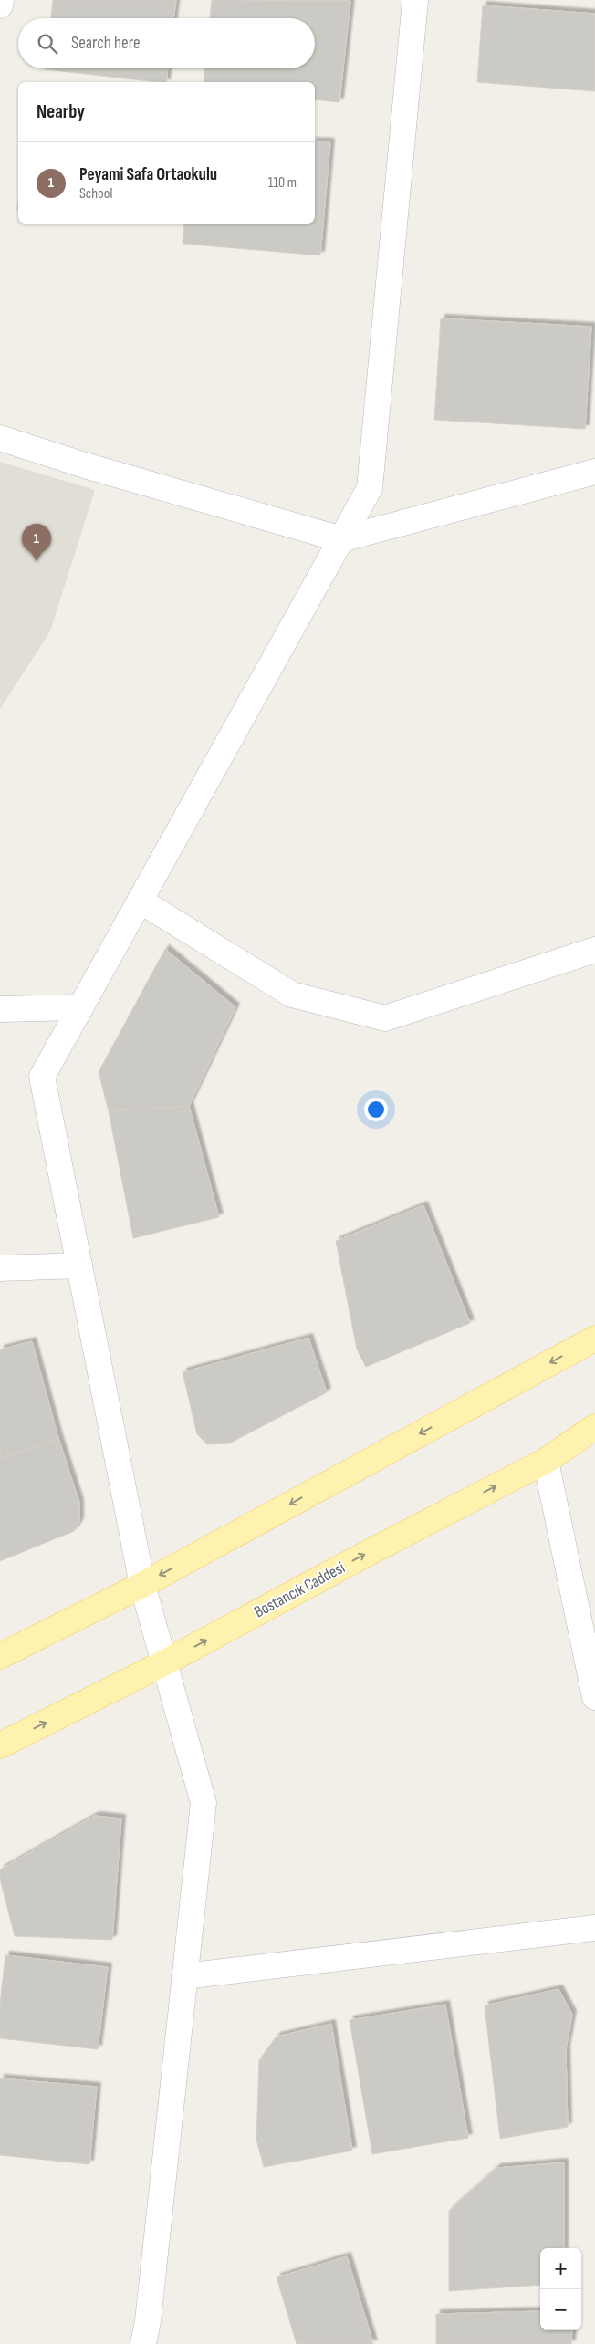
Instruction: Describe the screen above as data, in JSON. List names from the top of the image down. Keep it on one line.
{"streets":{"main road":["Bostancık Caddesi"]},"page":{"search":"Search here","heading":"Nearby","list":[{"mark":"1","name":"Peyami Safa Ortaokulu","note":"School","value":"110 m"}],"pins":"1","map_buttons":["+","−"]}}
